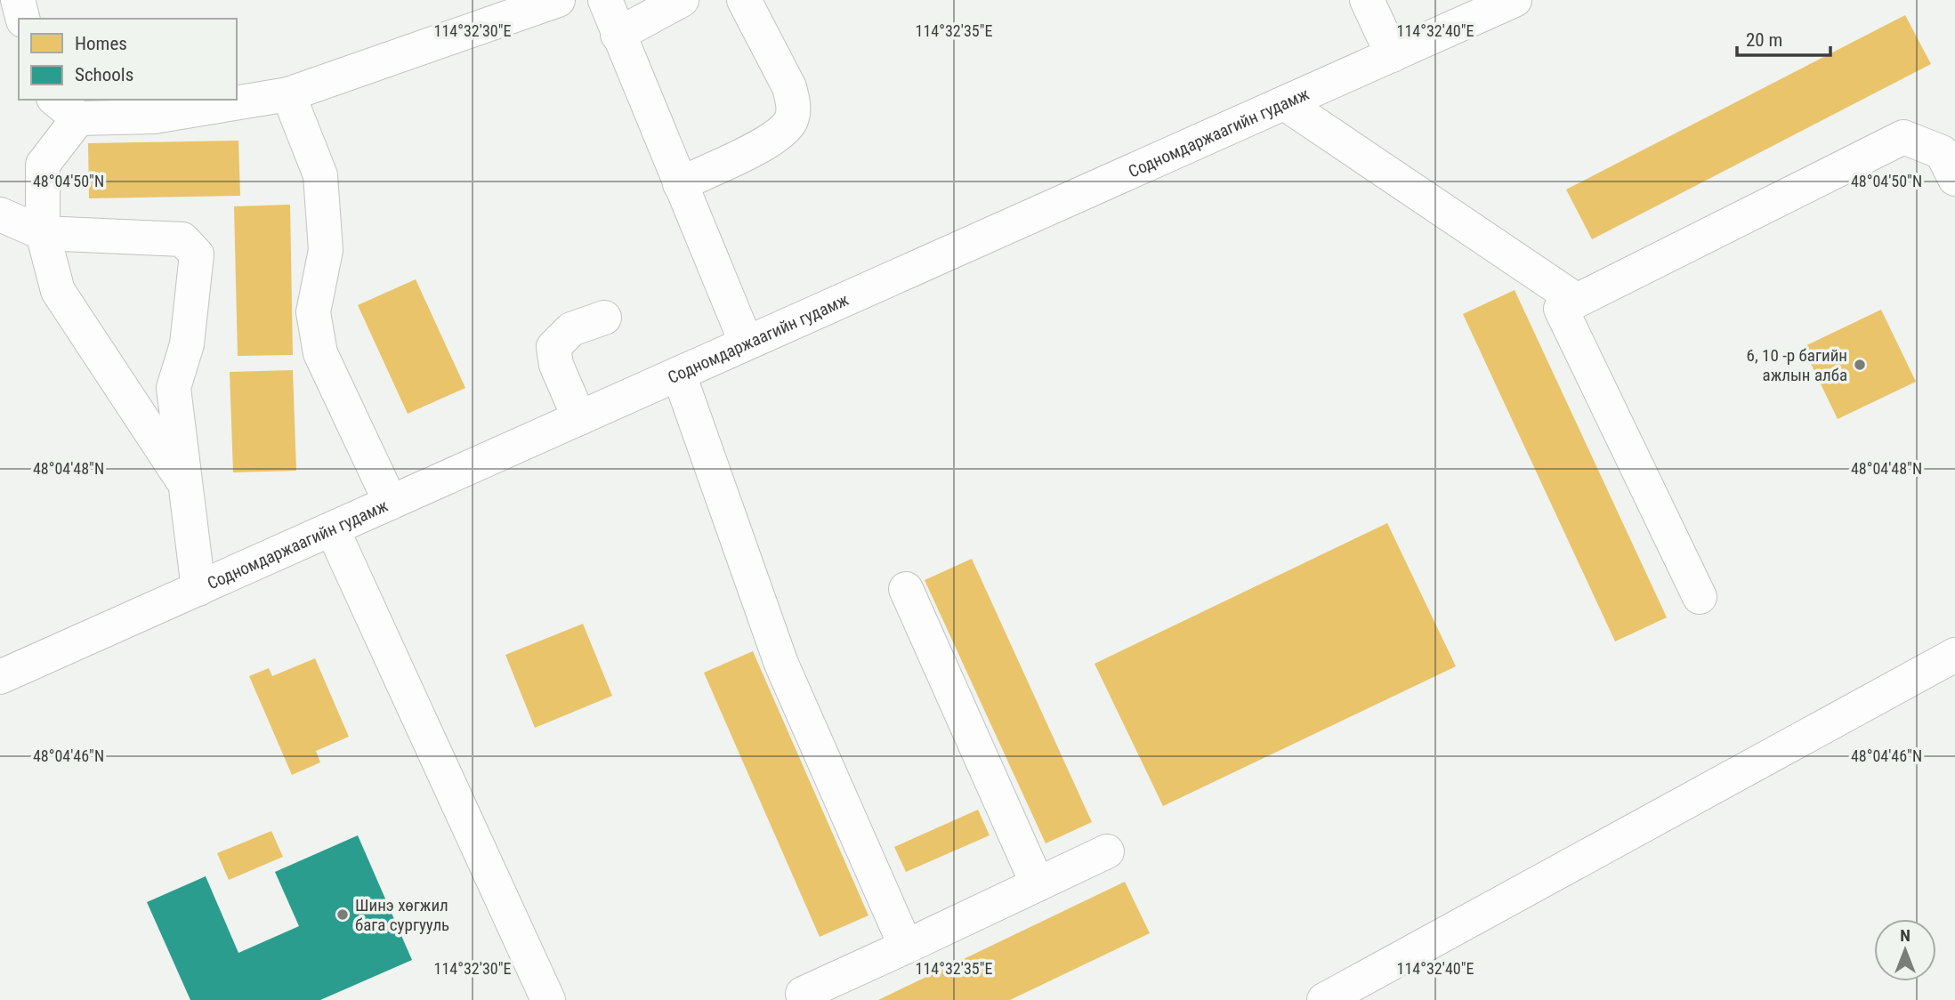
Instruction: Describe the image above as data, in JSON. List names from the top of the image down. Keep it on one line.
{"streets":{"street":["Содномдаржаагийн гудамж"]},"places":["6, 10 -р багийн ажлын алба","Шинэ хөгжил бага сургууль"],"legend":["Homes","Schools"],"scale_bar":"20 m","north":"top","coordinates":["114°32'30\"E","114°32'35\"E","114°32'40\"E","48°04'50\"N","48°04'48\"N","48°04'46\"N"]}
